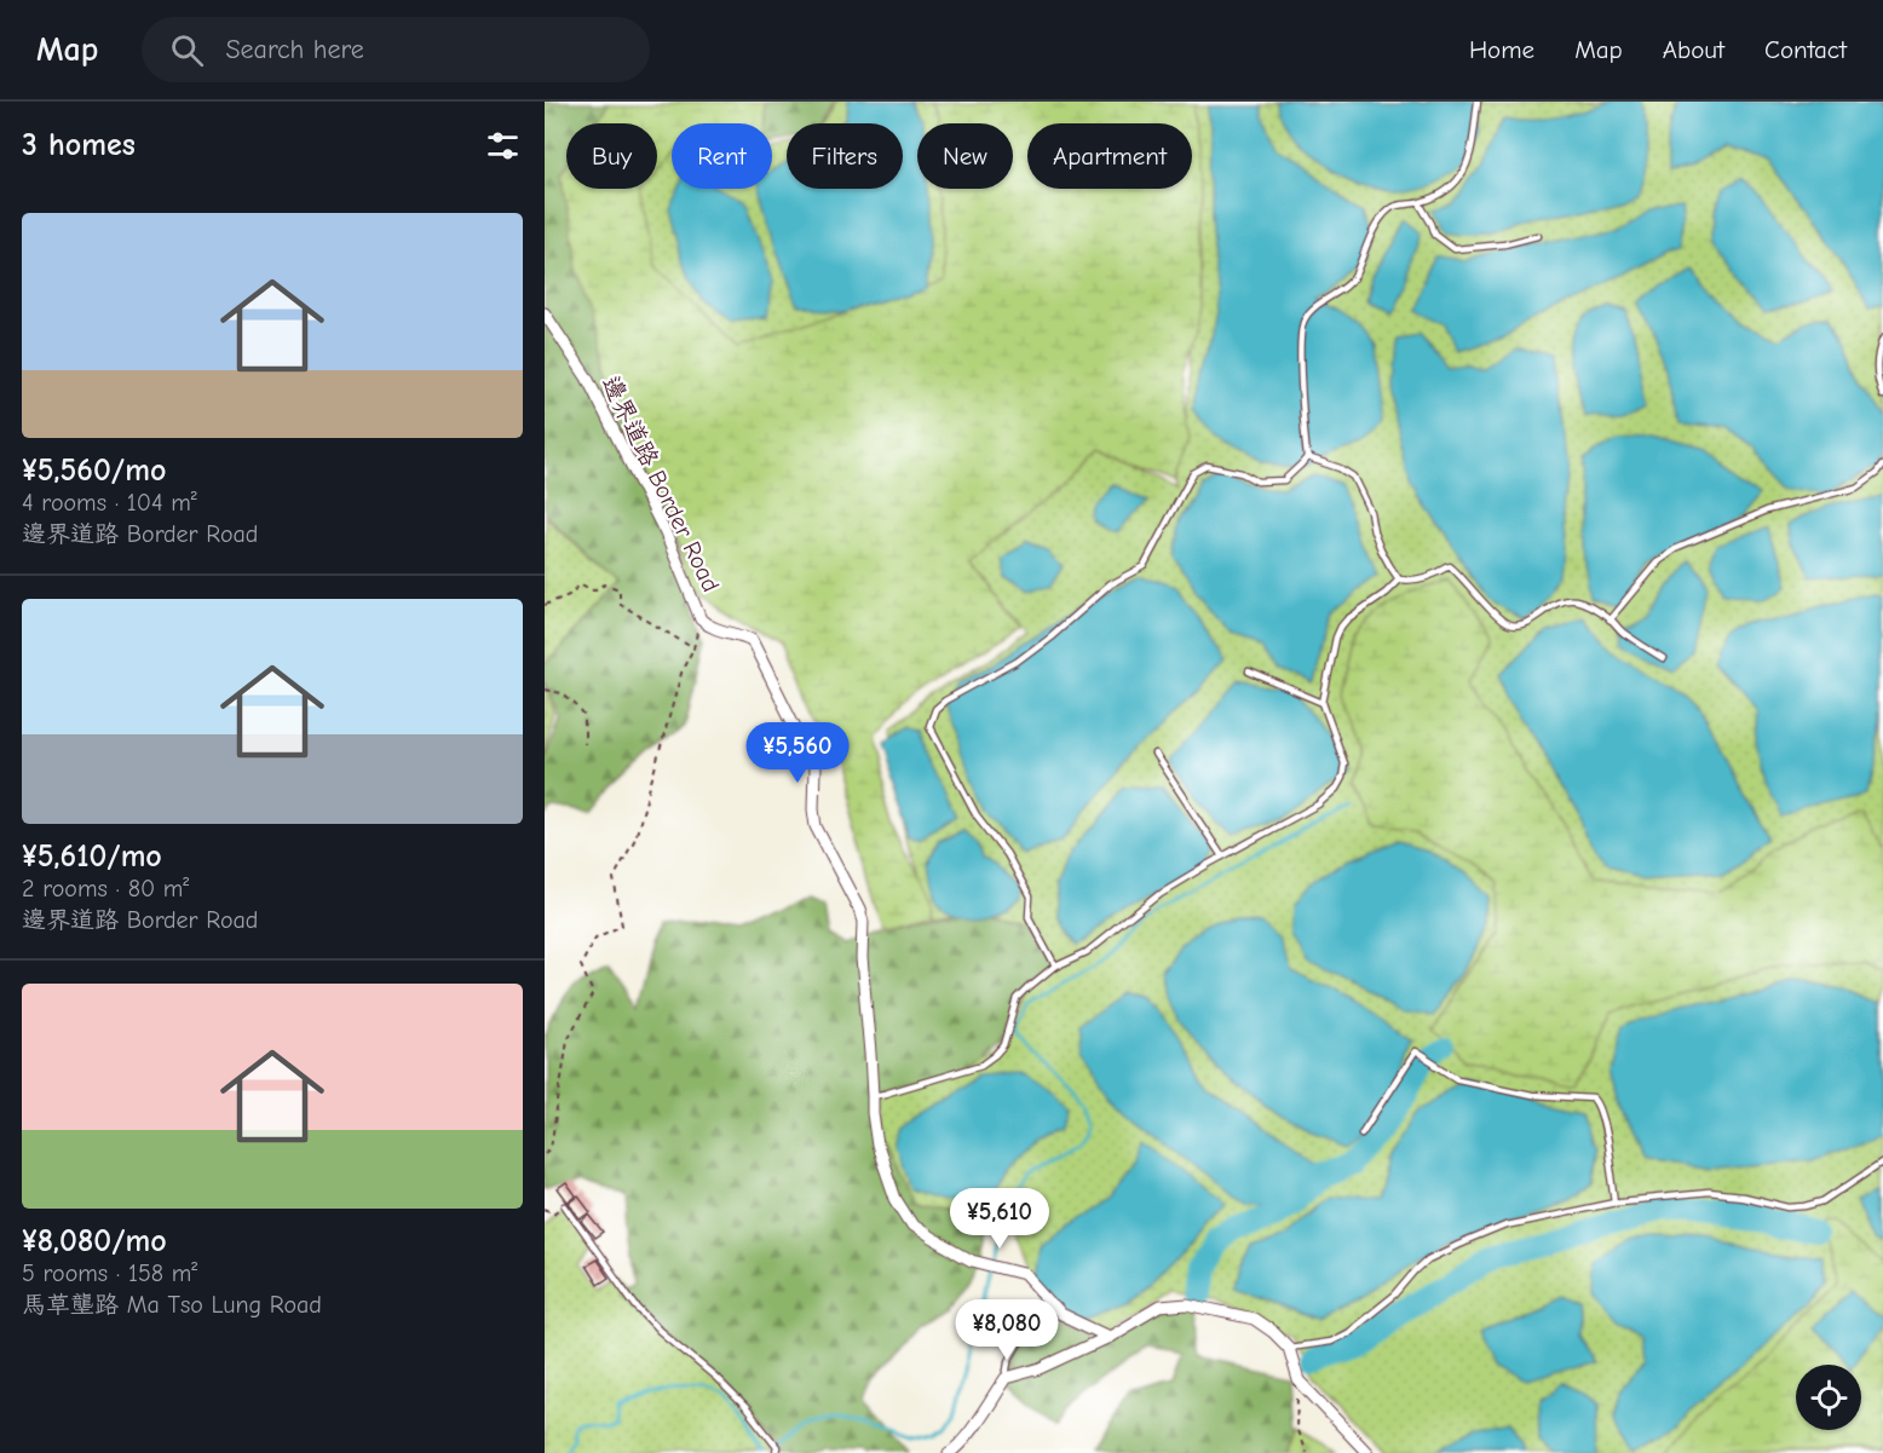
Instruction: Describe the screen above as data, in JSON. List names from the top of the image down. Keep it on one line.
{"streets":{"street":["邊界道路 Border Road"]},"page":{"header":"Map","search":"Search here","nav":["Home","Map","About","Contact"],"heading":"3 homes","chip":["Buy","Rent","Filters","New","Apartment"],"list":[{"name":"¥5,560/mo","note":"4 rooms · 104 m² · 邊界道路 Border Road"},{"name":"¥5,610/mo","note":"2 rooms · 80 m² · 邊界道路 Border Road"},{"name":"¥8,080/mo","note":"5 rooms · 158 m² · 馬草壟路 Ma Tso Lung Road"}],"price":["¥5,560","¥5,610","¥8,080"]}}
